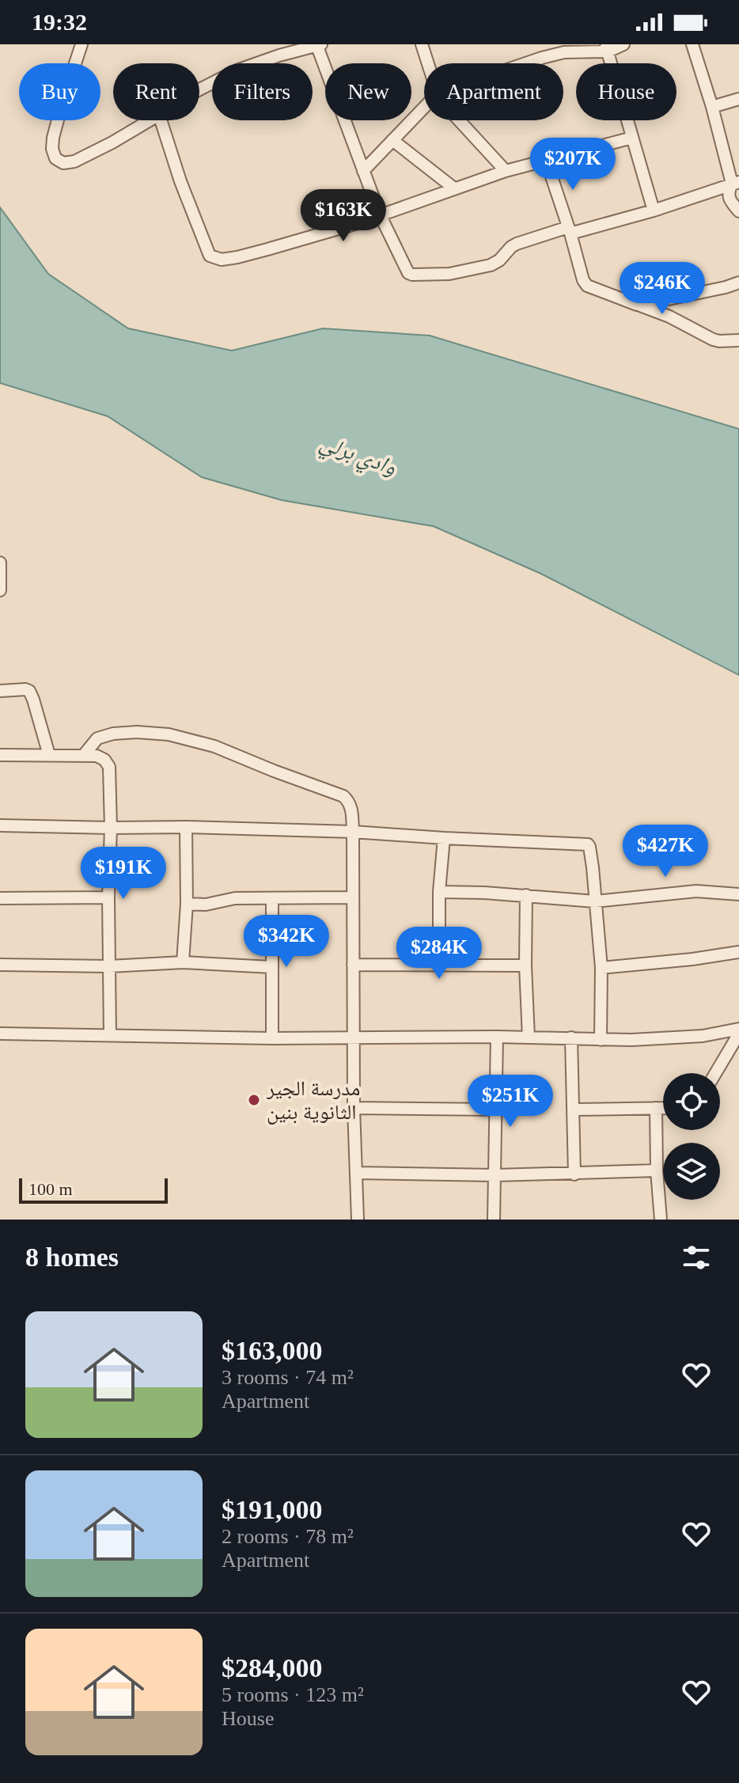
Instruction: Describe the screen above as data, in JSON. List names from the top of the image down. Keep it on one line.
{"water":["وادي برلي"],"places":["مدرسة الجير الثانوية بنين"],"scale_bar":"100 m","page":{"status":"19:32","chip":["Buy","Rent","Filters","New","Apartment","House"],"price":["$207K","$163K","$246K","$427K","$191K","$342K","$284K","$251K"],"scale":"100 m","heading":"8 homes","list":[{"name":"$163,000","note":"3 rooms · 74 m² · Apartment"},{"name":"$191,000","note":"2 rooms · 78 m² · Apartment"},{"name":"$284,000","note":"5 rooms · 123 m² · House"}]}}
